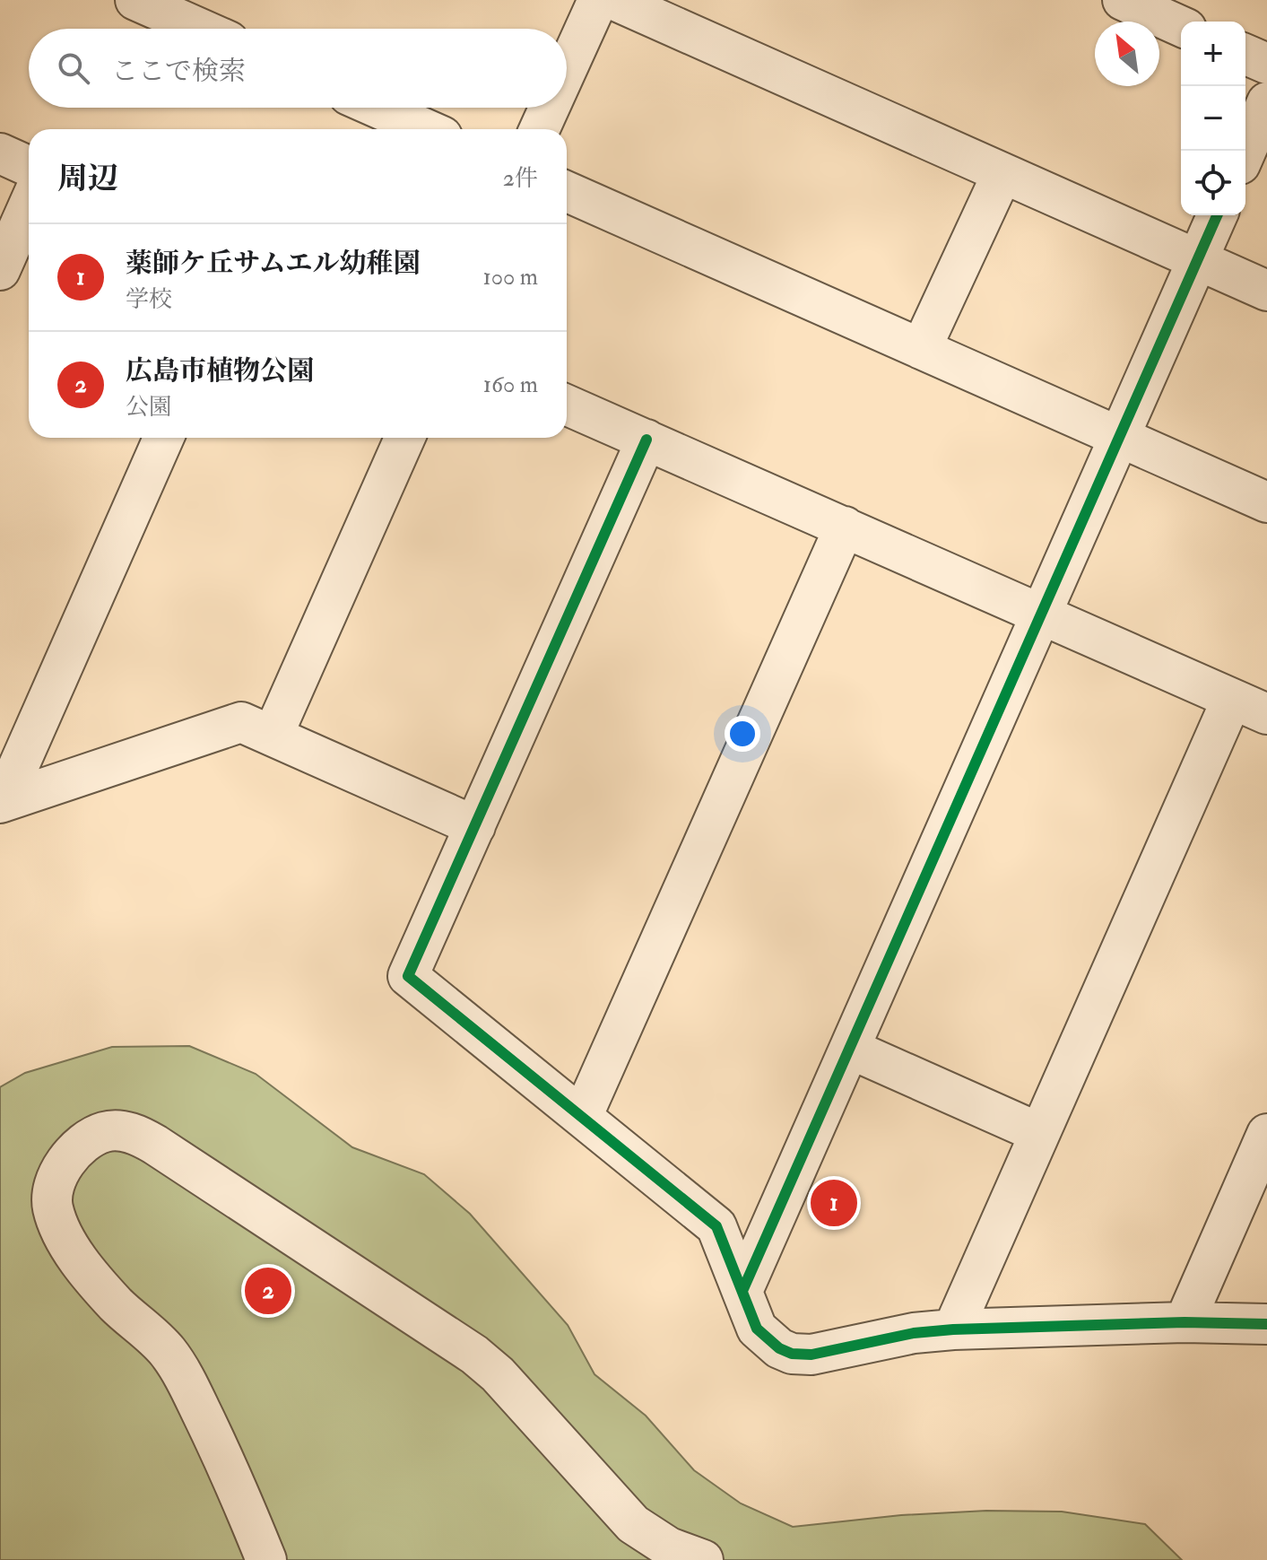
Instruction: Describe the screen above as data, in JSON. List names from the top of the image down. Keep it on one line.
{"north":"top left","page":{"map_buttons":["+","−"],"search":"ここで検索","heading":["周辺","2件"],"list":[{"mark":"1","name":"薬師ケ丘サムエル幼稚園","note":"学校","value":"100 m"},{"mark":"2","name":"広島市植物公園","note":"公園","value":"160 m"}],"pins":["1","2"]}}
